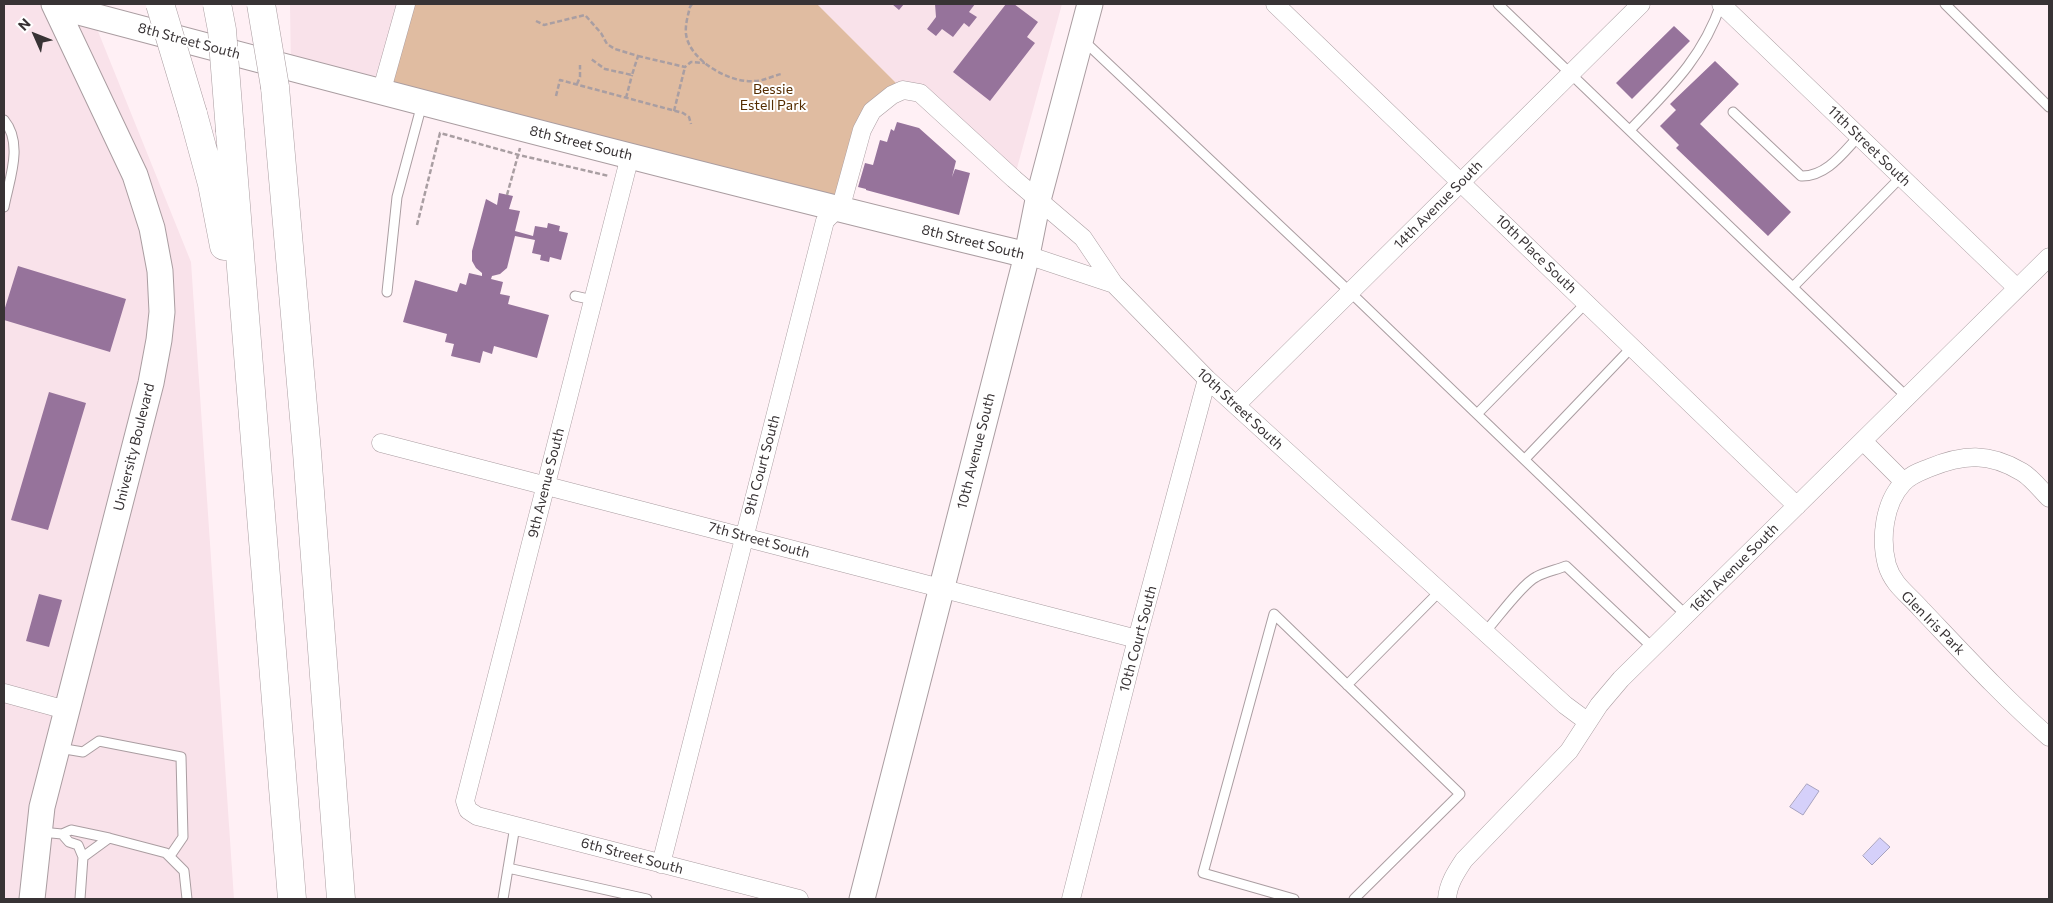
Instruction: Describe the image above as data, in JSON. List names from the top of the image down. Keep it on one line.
{"streets":{"street":["8th Street South","11th Street South","14th Avenue South","10th Place South","10th Street South","University Boulevard","10th Avenue South","9th Court South","9th Avenue South","7th Street South","16th Avenue South","Glen Iris Park","10th Court South","6th Street South"]},"crossings":[["8th Street South","10th Street South"],["8th Street South","University Boulevard"],["8th Street South","10th Avenue South"],["8th Street South","9th Court South"],["8th Street South","9th Avenue South"],["11th Street South","16th Avenue South"],["14th Avenue South","10th Place South"],["14th Avenue South","10th Street South"],["10th Place South","16th Avenue South"],["10th Street South","10th Avenue South"],["10th Street South","9th Court South"],["10th Street South","16th Avenue South"],["10th Street South","10th Court South"],["10th Avenue South","7th Street South"],["9th Court South","7th Street South"],["9th Court South","6th Street South"],["9th Avenue South","7th Street South"],["9th Avenue South","6th Street South"],["7th Street South","10th Court South"]],"parks":["Bessie Estell Park"],"north":"top left"}
